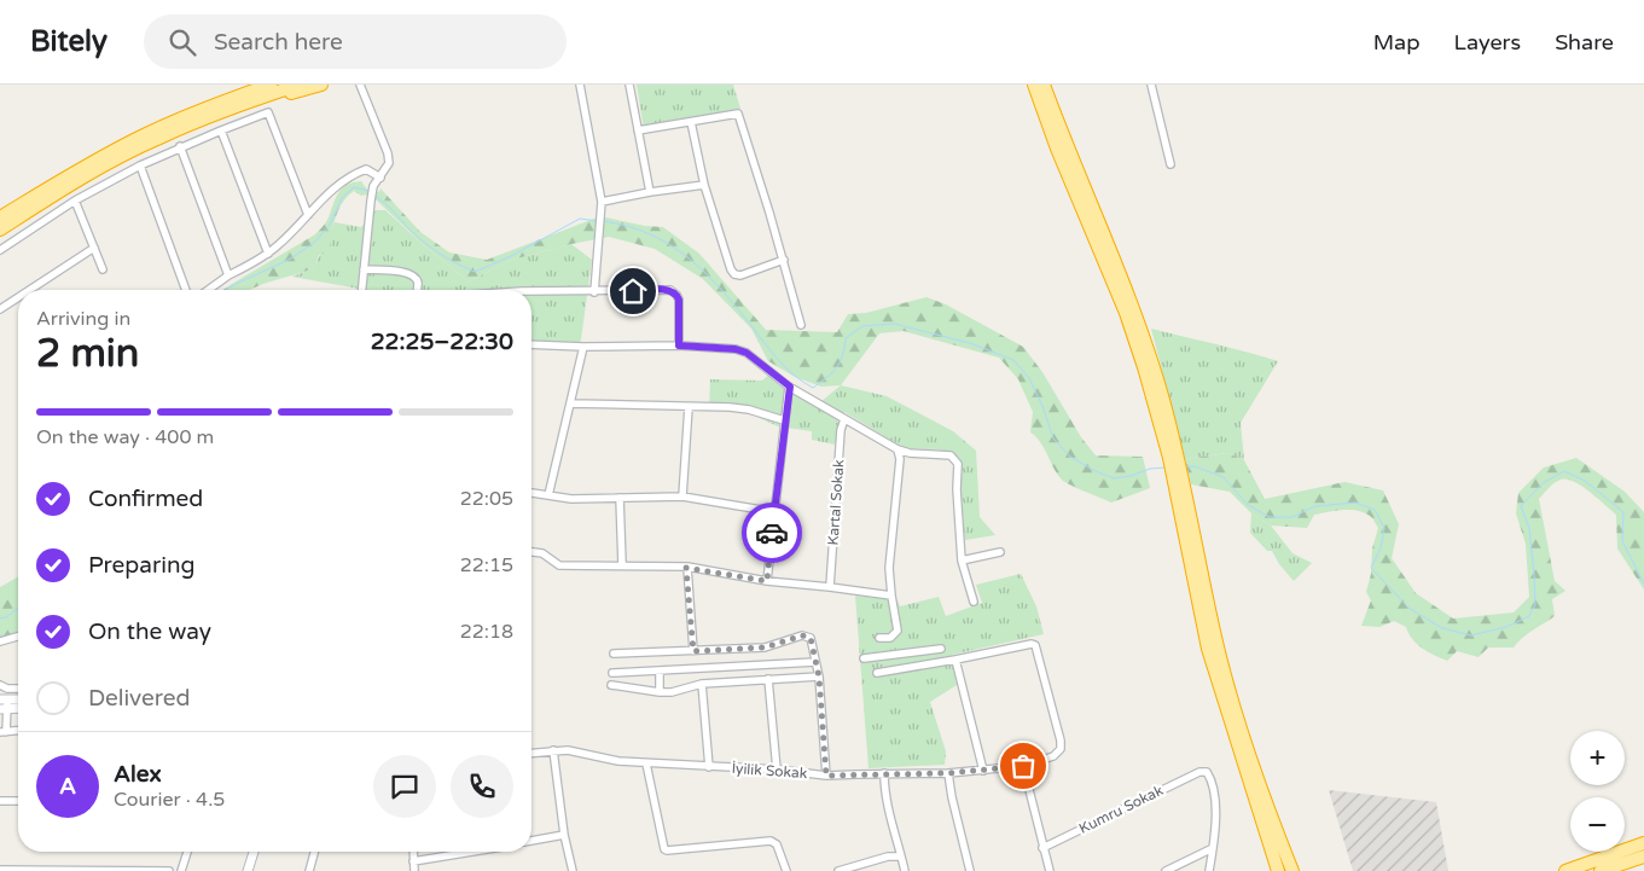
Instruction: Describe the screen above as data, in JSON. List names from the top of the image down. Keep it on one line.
{"streets":{"street":["Kartal Sokak","İyilik Sokak","Kumru Sokak"]},"page":{"header":"Bitely","search":"Search here","nav":["Map","Layers","Share"],"heading":["2 min","Arriving in","22:25–22:30"],"panel":["Alex","Courier · 4.5"],"bar":"On the way · 400 m","list":[["Confirmed","22:05"],["Preparing","22:15"],["On the way","22:18"],"Delivered"],"map_buttons":["+","−"],"round":"A"}}
